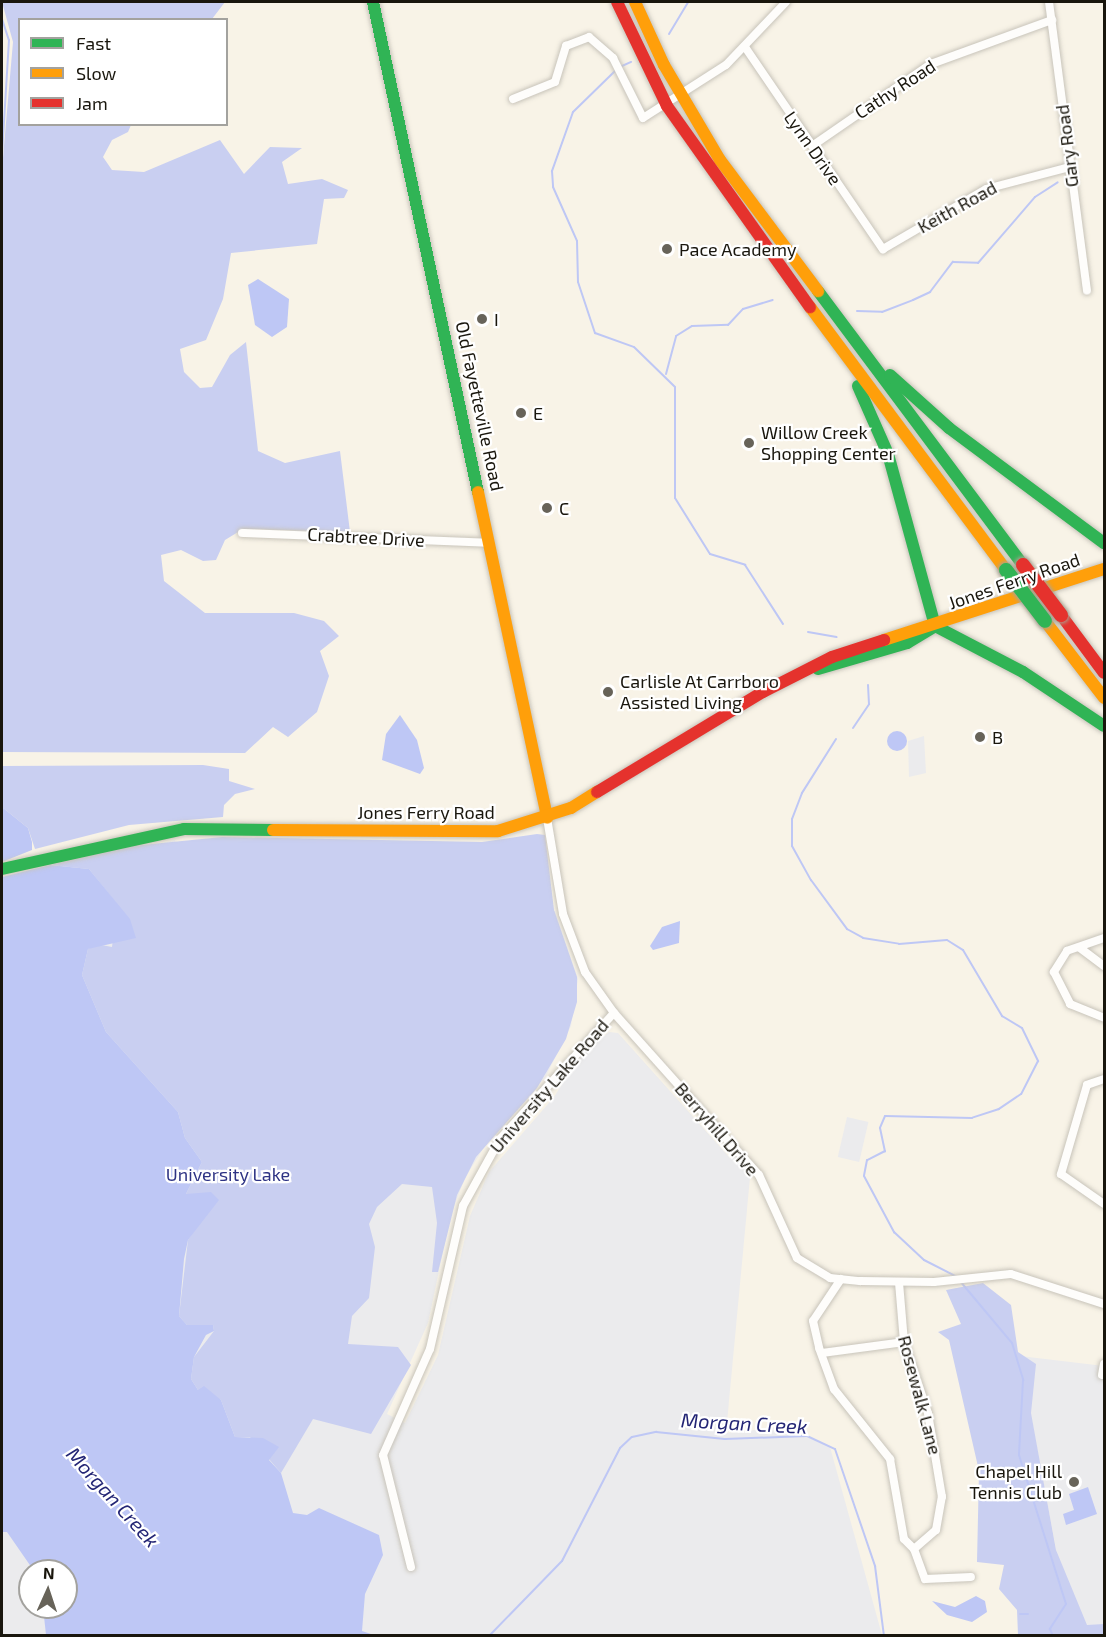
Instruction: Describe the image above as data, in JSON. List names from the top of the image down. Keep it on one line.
{"streets":{"main road":["Old Fayetteville Road","Jones Ferry Road"],"street":["Cathy Road","Gary Road","Lynn Drive","Keith Road","Crabtree Drive","University Lake Road","Berryhill Drive","Rosewalk Lane"]},"crossings":[["Cathy Road","Gary Road"],["Cathy Road","Lynn Drive"],["Gary Road","Keith Road"],["Lynn Drive","Keith Road"],["Old Fayetteville Road","Crabtree Drive"],["Old Fayetteville Road","Jones Ferry Road"],["Old Fayetteville Road","Berryhill Drive"],["Jones Ferry Road","Berryhill Drive"],["University Lake Road","Berryhill Drive"],["Berryhill Drive","Rosewalk Lane"]],"water":["Morgan Creek"],"parks":["University Lake"],"places":["Pace Academy","I","E","Willow Creek Shopping Center","C","Carlisle At Carrboro Assisted Living","B","Chapel Hill Tennis Club"],"legend":["Fast","Slow","Jam"],"north":"top"}
